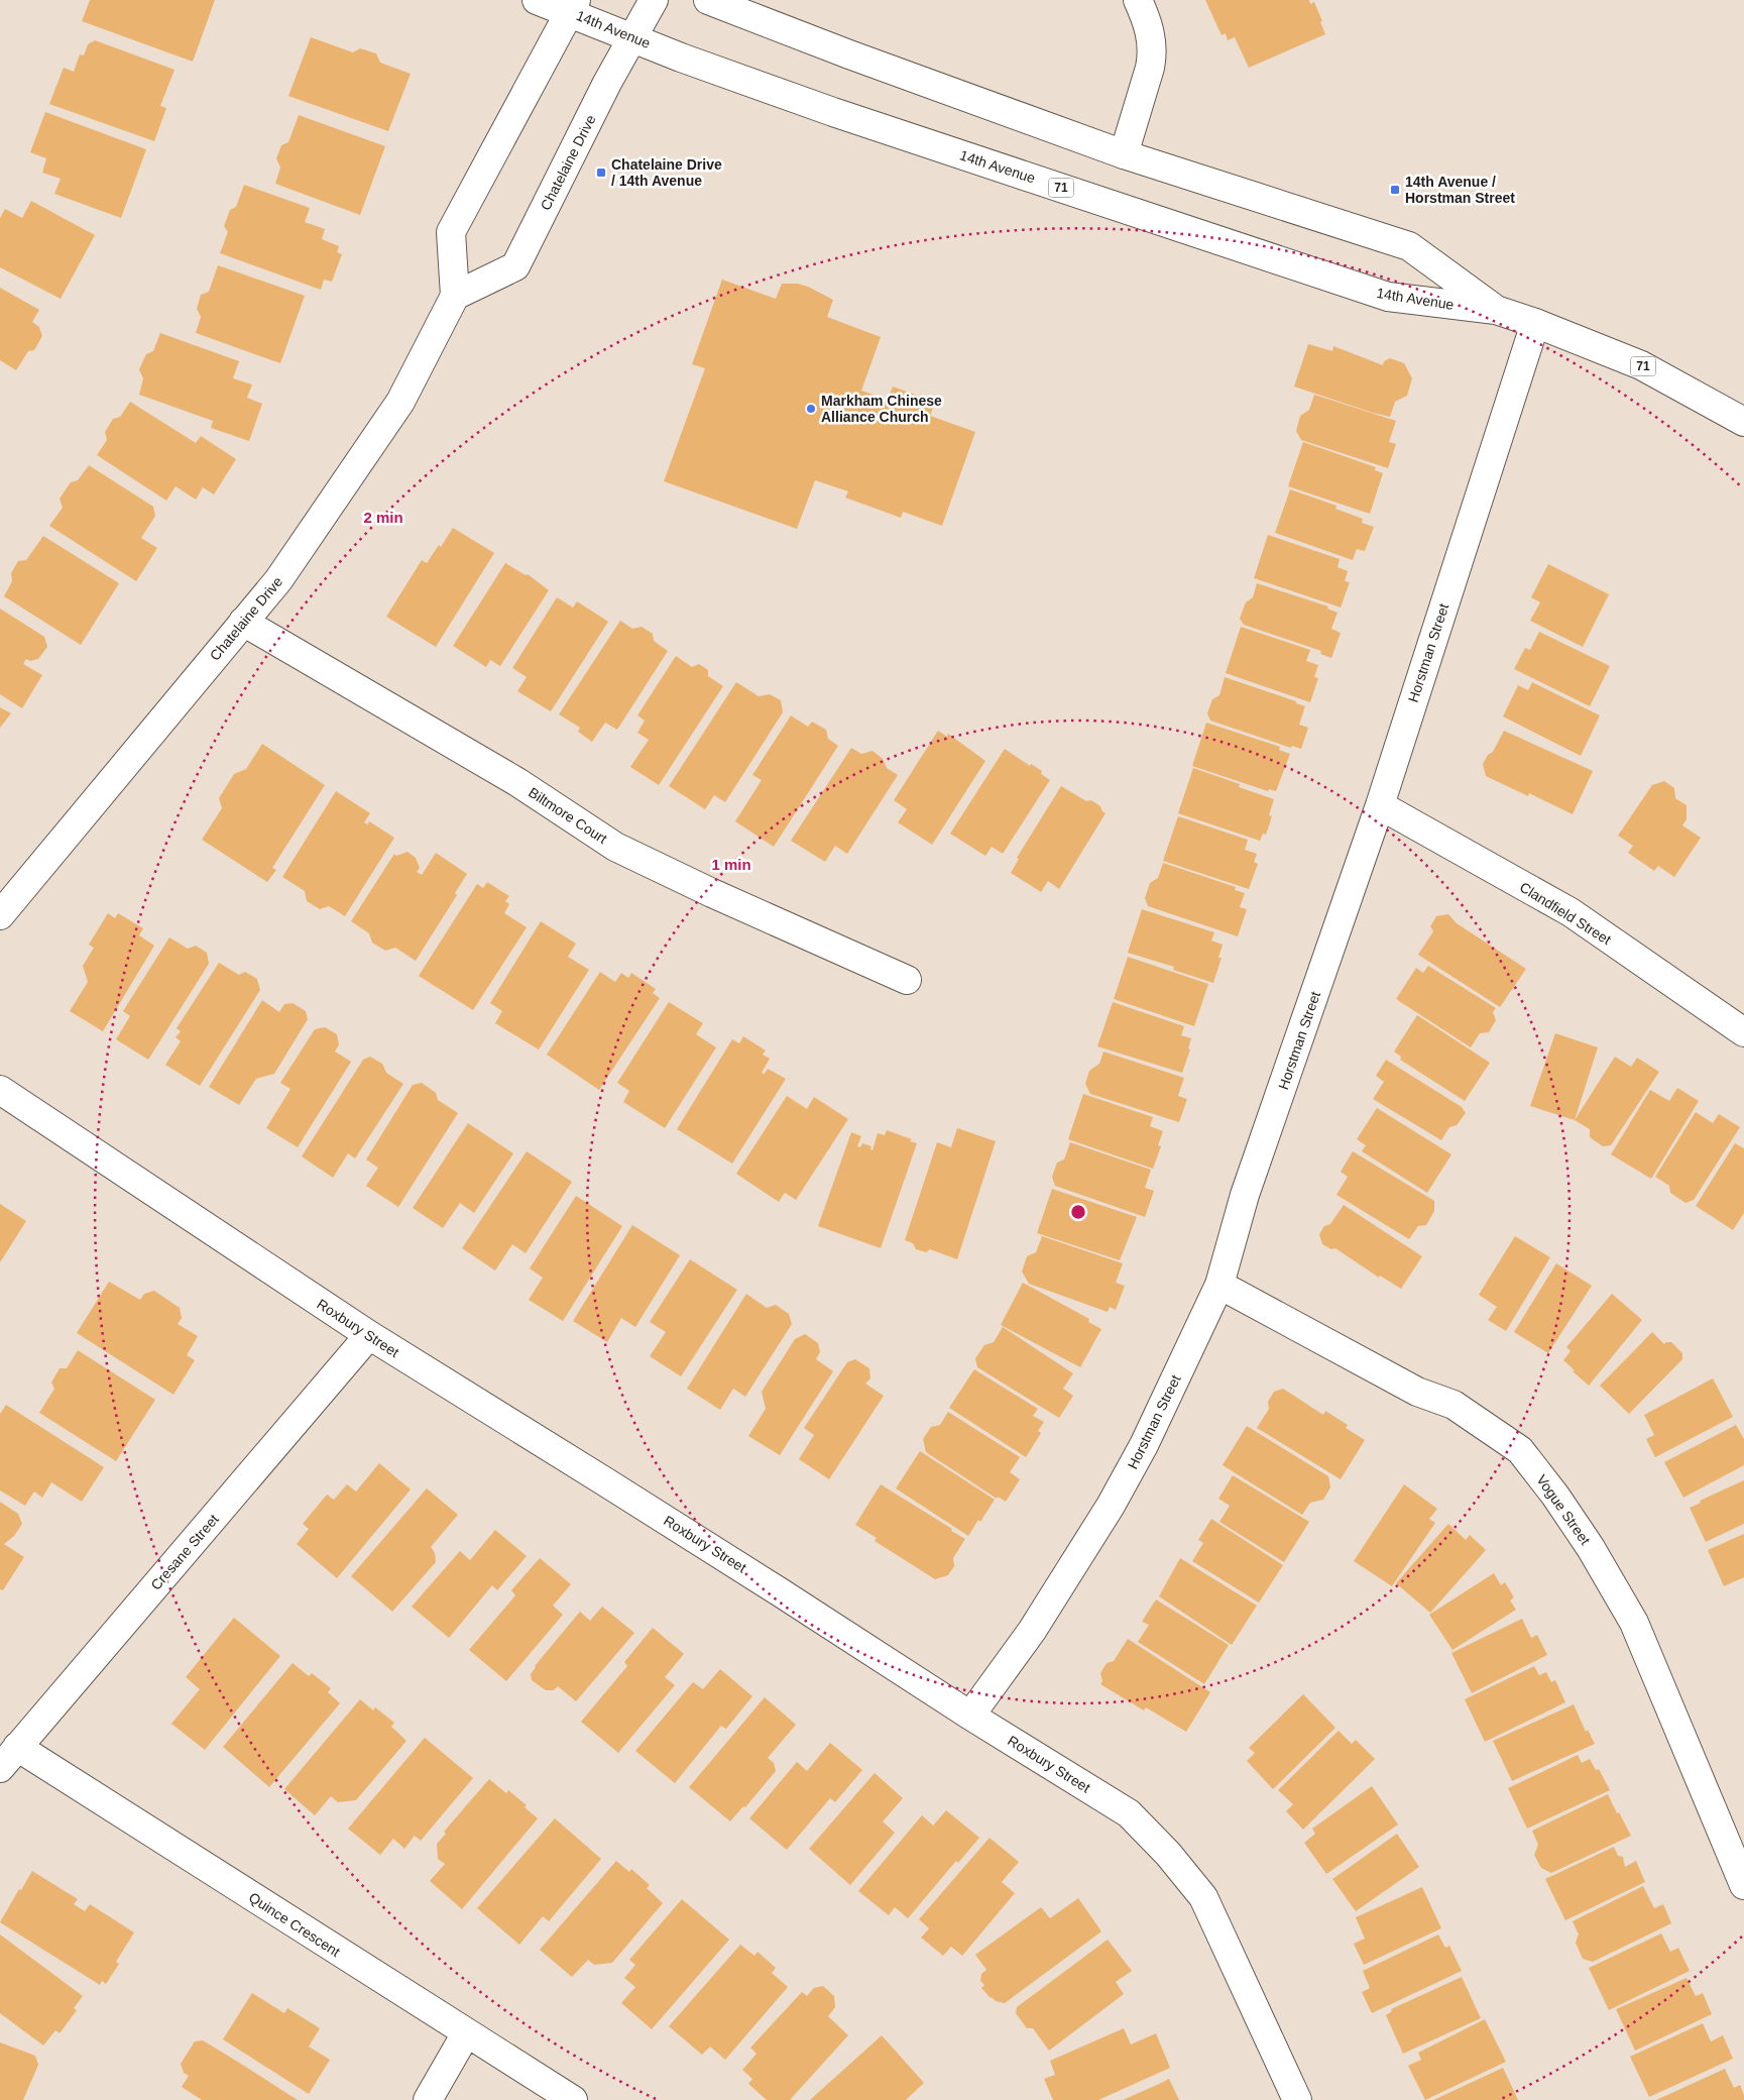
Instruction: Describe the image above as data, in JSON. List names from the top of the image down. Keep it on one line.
{"streets":{"street":["14th Avenue","Chatelaine Drive","71","Horstman Street","Biltmore Court","Clandfield Street","Roxbury Street","Vogue Street","Cresane Street","Quince Crescent"]},"crossings":[["14th Avenue","Chatelaine Drive"],["14th Avenue","Horstman Street"],["Chatelaine Drive","Biltmore Court"],["Horstman Street","Clandfield Street"],["Horstman Street","Roxbury Street"],["Horstman Street","Vogue Street"],["Roxbury Street","Cresane Street"],["Cresane Street","Quince Crescent"]],"places":{"transit":["Chatelaine Drive / 14th Avenue","14th Avenue / Horstman Street"],"other":["Markham Chinese Alliance Church"]},"rings":["2 min","1 min"]}
